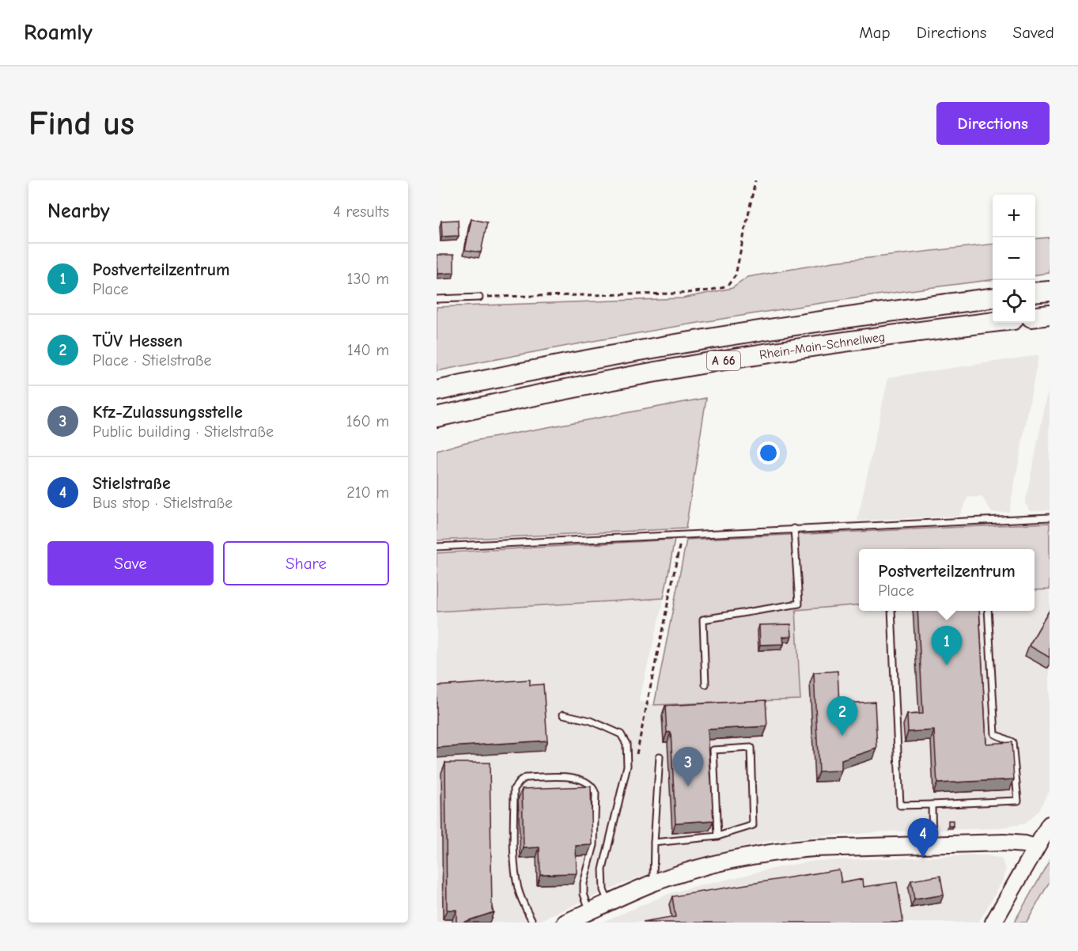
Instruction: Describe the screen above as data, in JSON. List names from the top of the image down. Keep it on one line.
{"streets":{"highway":["Rhein-Main-Schnellweg","A 66"]},"page":{"header":"Roamly","nav":["Map","Directions","Saved"],"buttons":["Directions",["Save","Share"]],"title":"Find us","heading":["Nearby","4 results"],"map_buttons":["+","−"],"list":[{"mark":"1","name":"Postverteilzentrum","note":"Place","value":"130 m"},{"mark":"2","name":"TÜV Hessen","note":"Place · Stielstraße","value":"140 m"},{"mark":"3","name":"Kfz-Zulassungsstelle","note":"Public building · Stielstraße","value":"160 m"},{"mark":"4","name":"Stielstraße","note":"Bus stop · Stielstraße","value":"210 m"}],"popup":["Postverteilzentrum","Place"],"pins":["1","2","3","4"]}}
